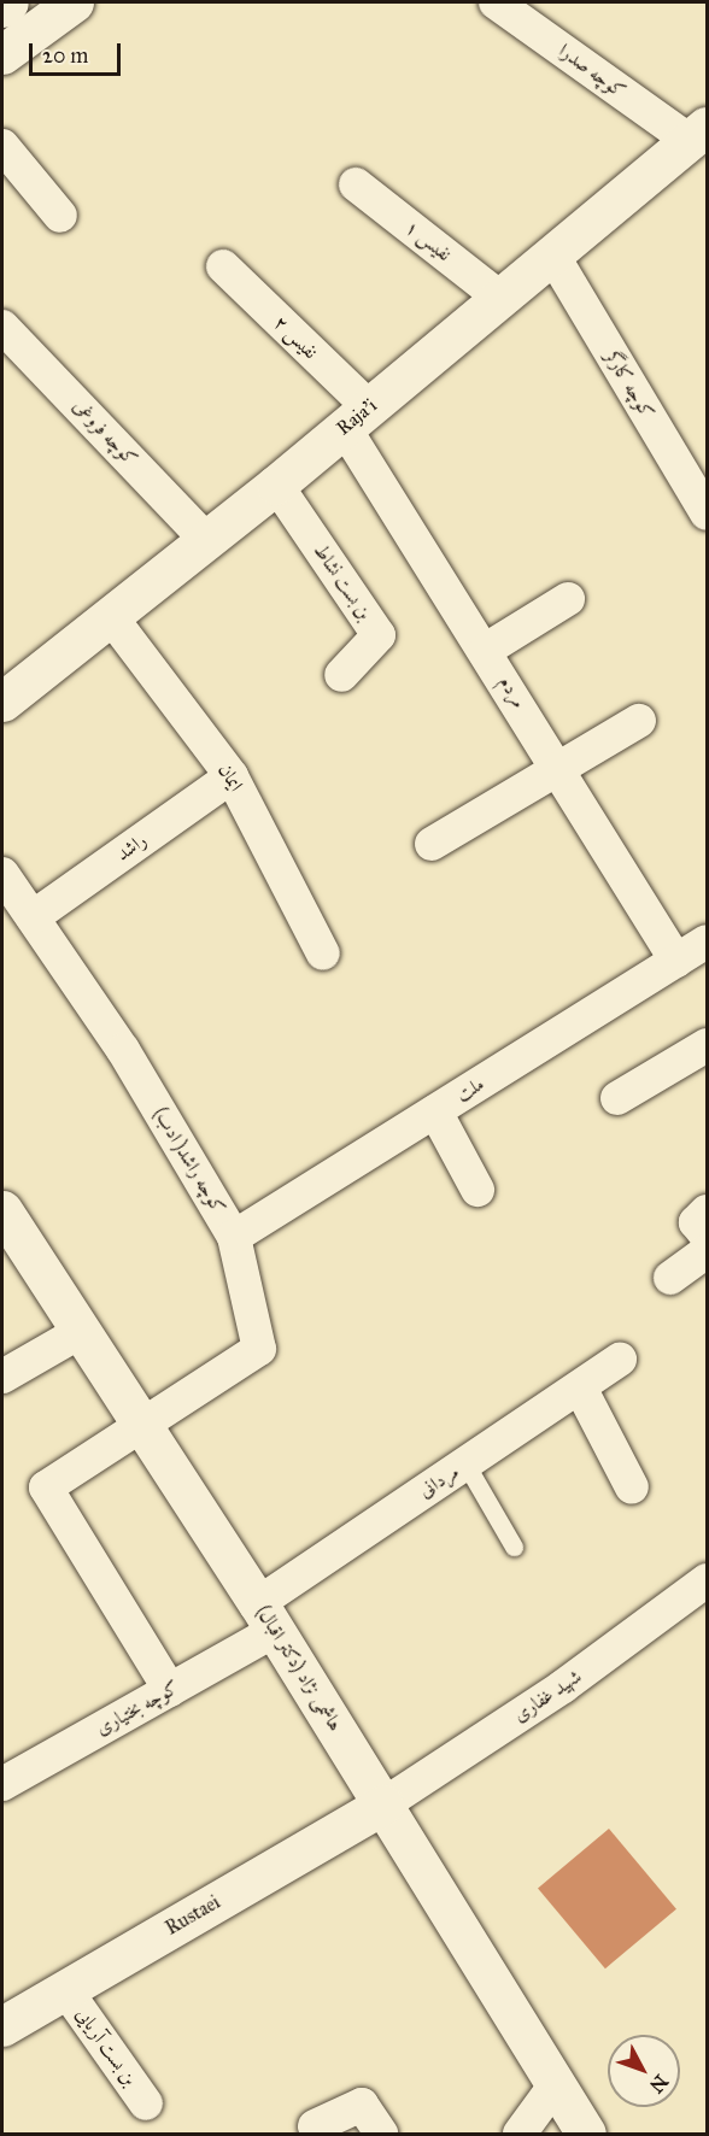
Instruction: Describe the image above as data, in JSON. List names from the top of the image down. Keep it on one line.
{"streets":{"main road":["Raja'i","هاشمی نژاد (دکتر اقبال)","Rustaei"],"street":["کوچه صدرا","نفیس ‍۱","نفیس ۲","کوچه کارگر","کوچه فروغی","بن بست نشاط","مردم","ایمان","راشد","ملت","کوچه راشد( ادب)","مردانی","شهید غفاری","کوچه بختیاری","بن بست آریایی"]},"crossings":[["کوچه صدرا","Raja'i"],["نفیس ‍۱","Raja'i"],["نفیس ۲","Raja'i"],["نفیس ۲","مردم"],["کوچه کارگر","Raja'i"],["Raja'i","کوچه فروغی"],["Raja'i","بن بست نشاط"],["Raja'i","مردم"],["Raja'i","ایمان"],["مردم","ملت"],["ایمان","راشد"],["راشد","کوچه راشد( ادب)"],["ملت","کوچه راشد( ادب)"],["کوچه راشد( ادب)","هاشمی نژاد (دکتر اقبال)"],["مردانی","هاشمی نژاد (دکتر اقبال)"],["مردانی","کوچه بختیاری"],["هاشمی نژاد (دکتر اقبال)","شهید غفاری"],["هاشمی نژاد (دکتر اقبال)","کوچه بختیاری"],["هاشمی نژاد (دکتر اقبال)","Rustaei"],["شهید غفاری","Rustaei"],["Rustaei","بن بست آریایی"]],"scale_bar":"20 m","north":"bottom right"}
